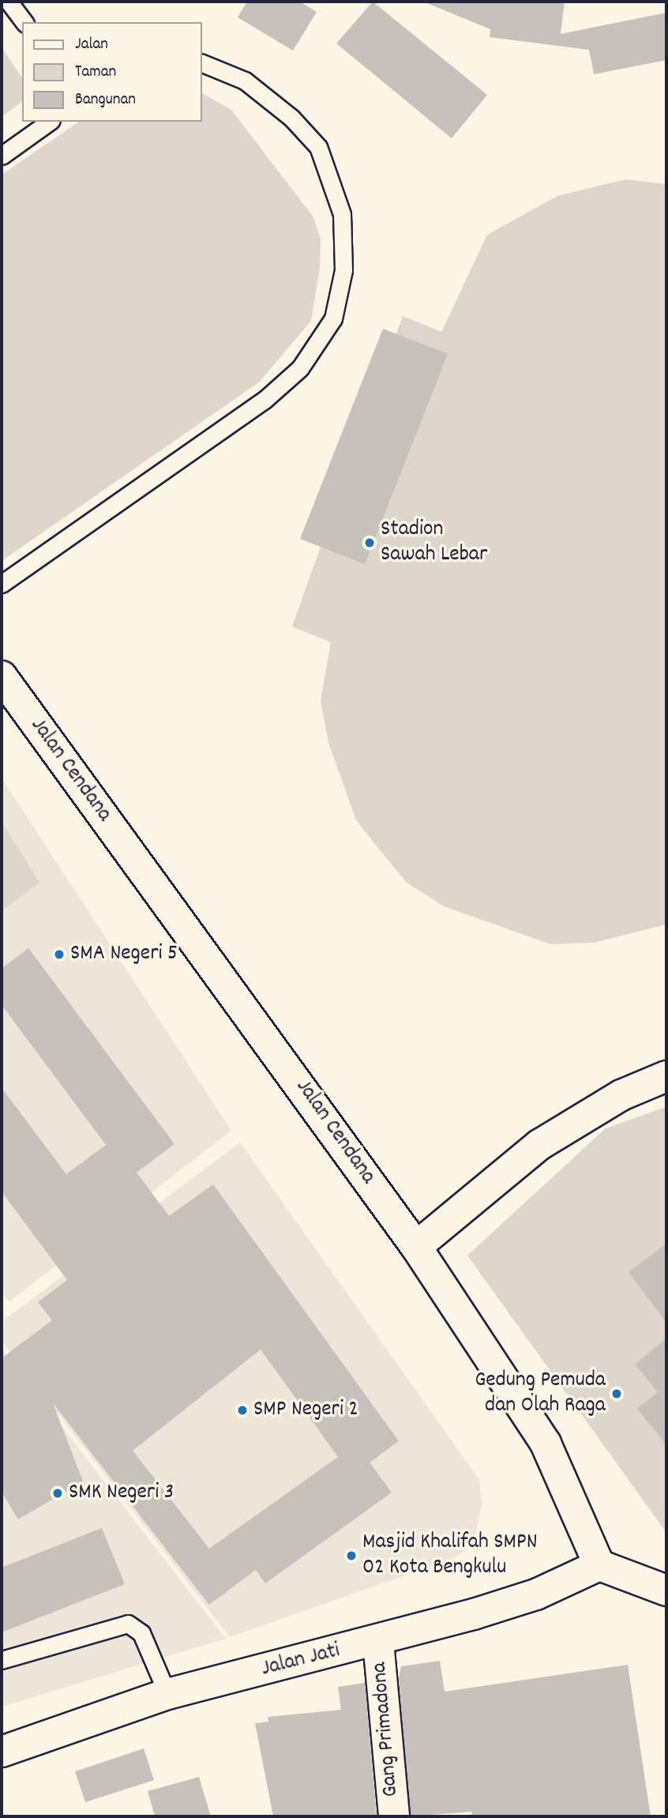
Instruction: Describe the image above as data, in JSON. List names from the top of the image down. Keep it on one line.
{"streets":{"main road":["Jalan Cendana","Jalan Jati","Gang Primadona"]},"crossings":[["Jalan Cendana","Jalan Jati"],["Jalan Jati","Gang Primadona"]],"places":["Stadion Sawah Lebar","SMA Negeri 5","Gedung Pemuda dan Olah Raga","SMP Negeri 2","SMK Negeri 3","Masjid Khalifah SMPN 02 Kota Bengkulu"],"legend":["Jalan","Taman","Bangunan"]}
